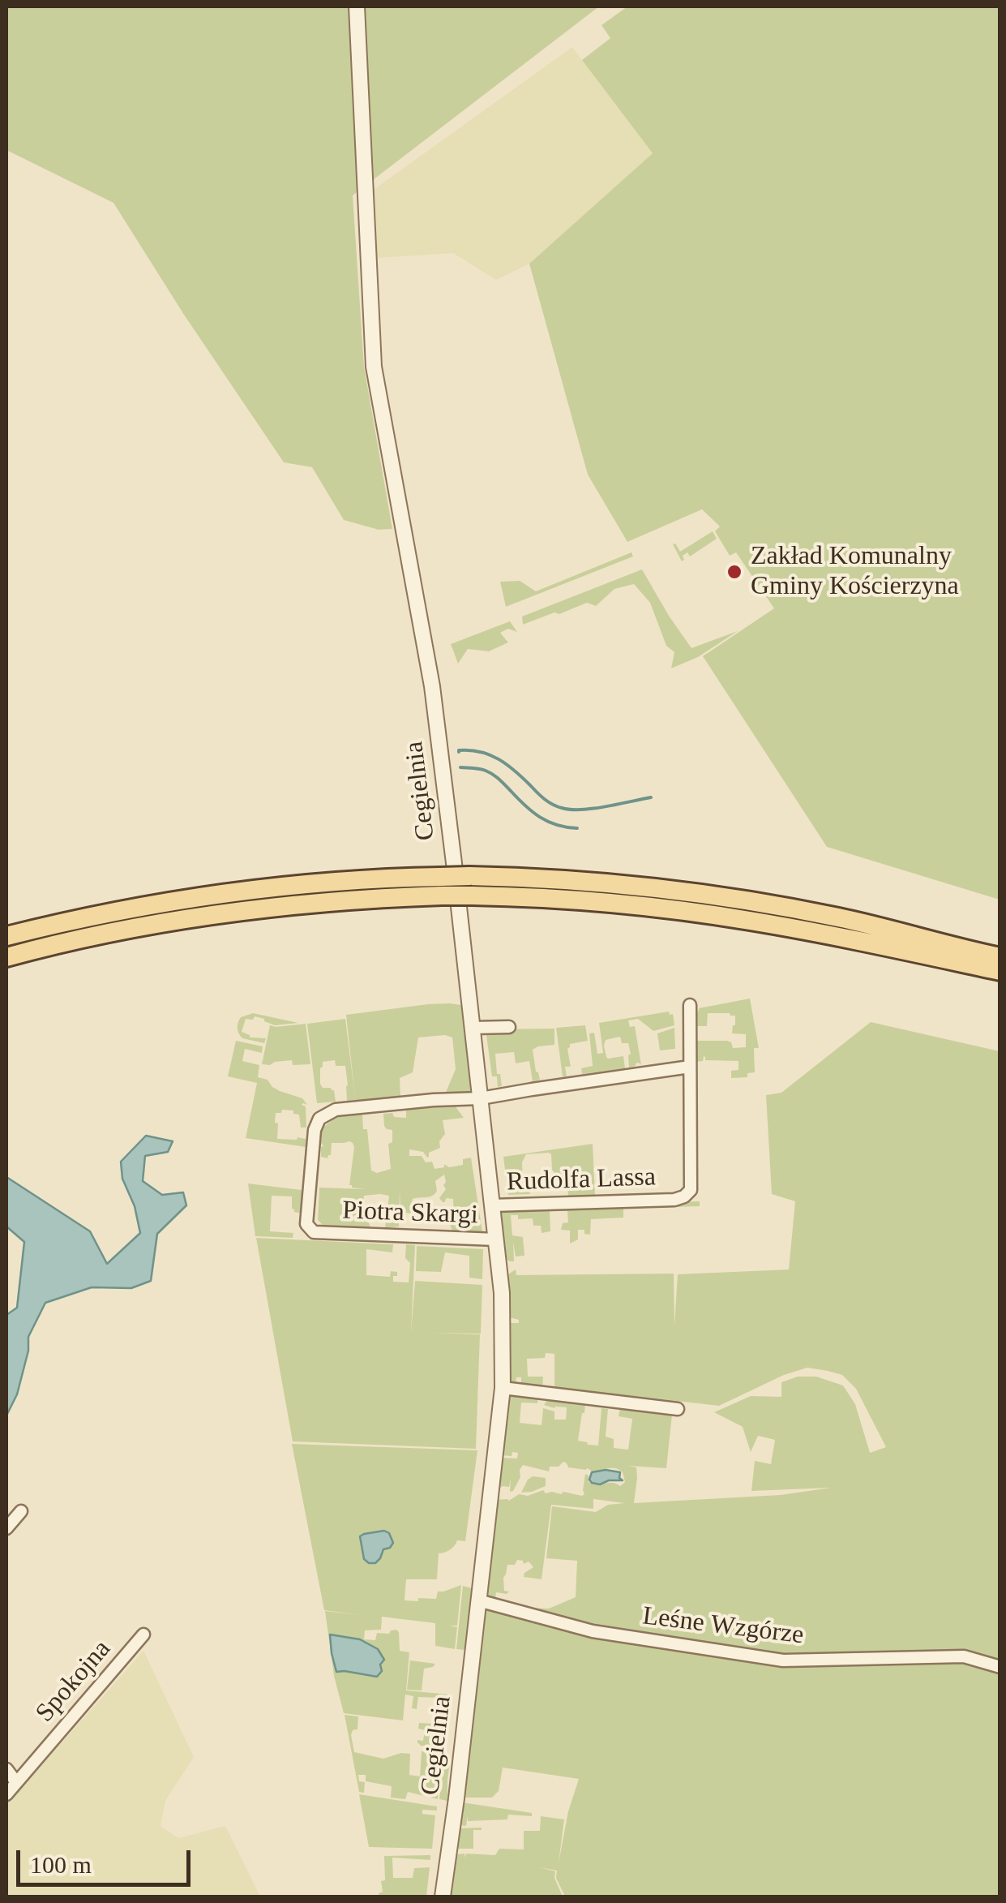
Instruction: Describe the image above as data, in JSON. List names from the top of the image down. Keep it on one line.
{"streets":{"street":["Cegielnia","Rudolfa Lassa","Piotra Skargi","Leśne Wzgórze","Spokojna"]},"crossings":[["Cegielnia","Rudolfa Lassa"],["Cegielnia","Piotra Skargi"],["Cegielnia","Leśne Wzgórze"]],"places":["Zakład Komunalny Gminy Kościerzyna"],"scale_bar":"100 m"}
